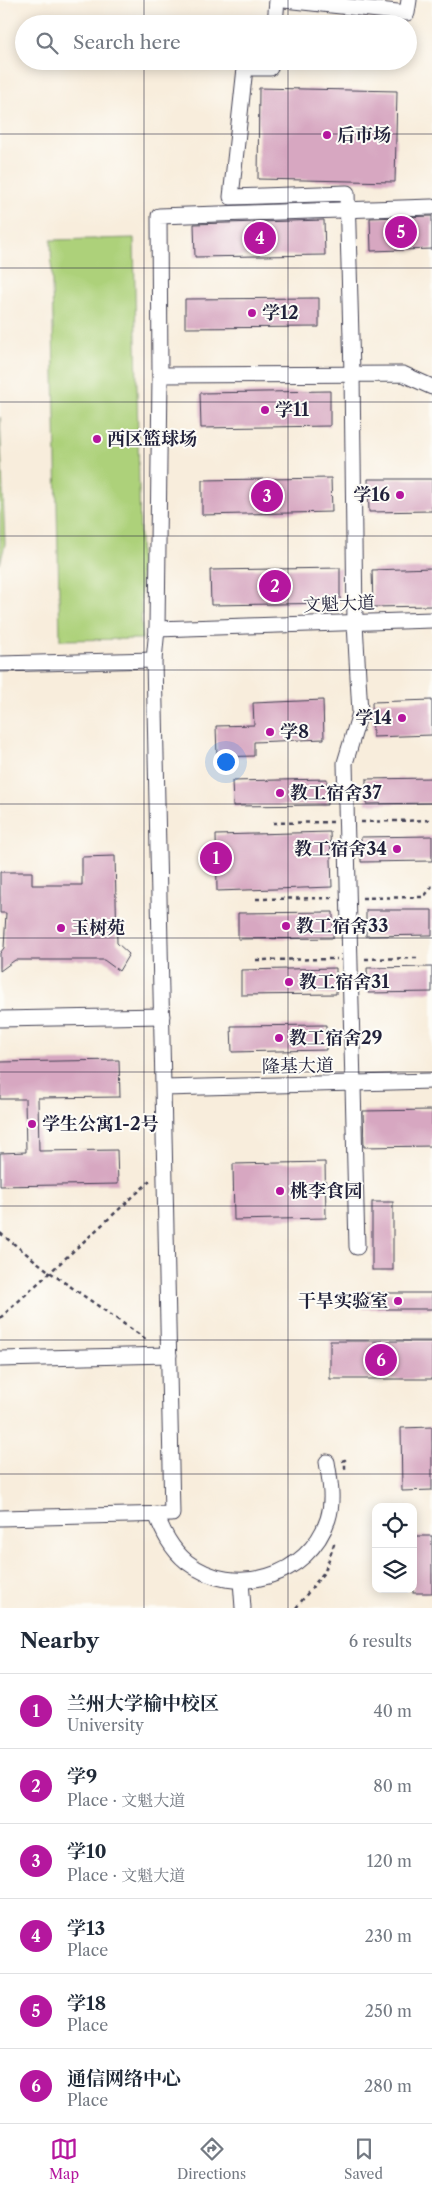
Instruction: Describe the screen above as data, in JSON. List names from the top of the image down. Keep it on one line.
{"streets":{"street":["文魁大道","隆基大道"]},"places":["后市场","学12","学11","西区篮球场","学16","学14","学8","教工宿舍37","教工宿舍34","教工宿舍33","玉树苑","教工宿舍31","教工宿舍29","学生公寓1-2号","桃李食园","干旱实验室"],"page":{"search":"Search here","pins":["5","4","3","2","1","6"],"heading":["Nearby","6 results"],"list":[{"mark":"1","name":"兰州大学榆中校区","note":"University","value":"40 m"},{"mark":"2","name":"学9","note":"Place · 文魁大道","value":"80 m"},{"mark":"3","name":"学10","note":"Place · 文魁大道","value":"120 m"},{"mark":"4","name":"学13","note":"Place","value":"230 m"},{"mark":"5","name":"学18","note":"Place","value":"250 m"},{"mark":"6","name":"通信网络中心","note":"Place","value":"280 m"}],"nav":["Map","Directions","Saved"]}}
